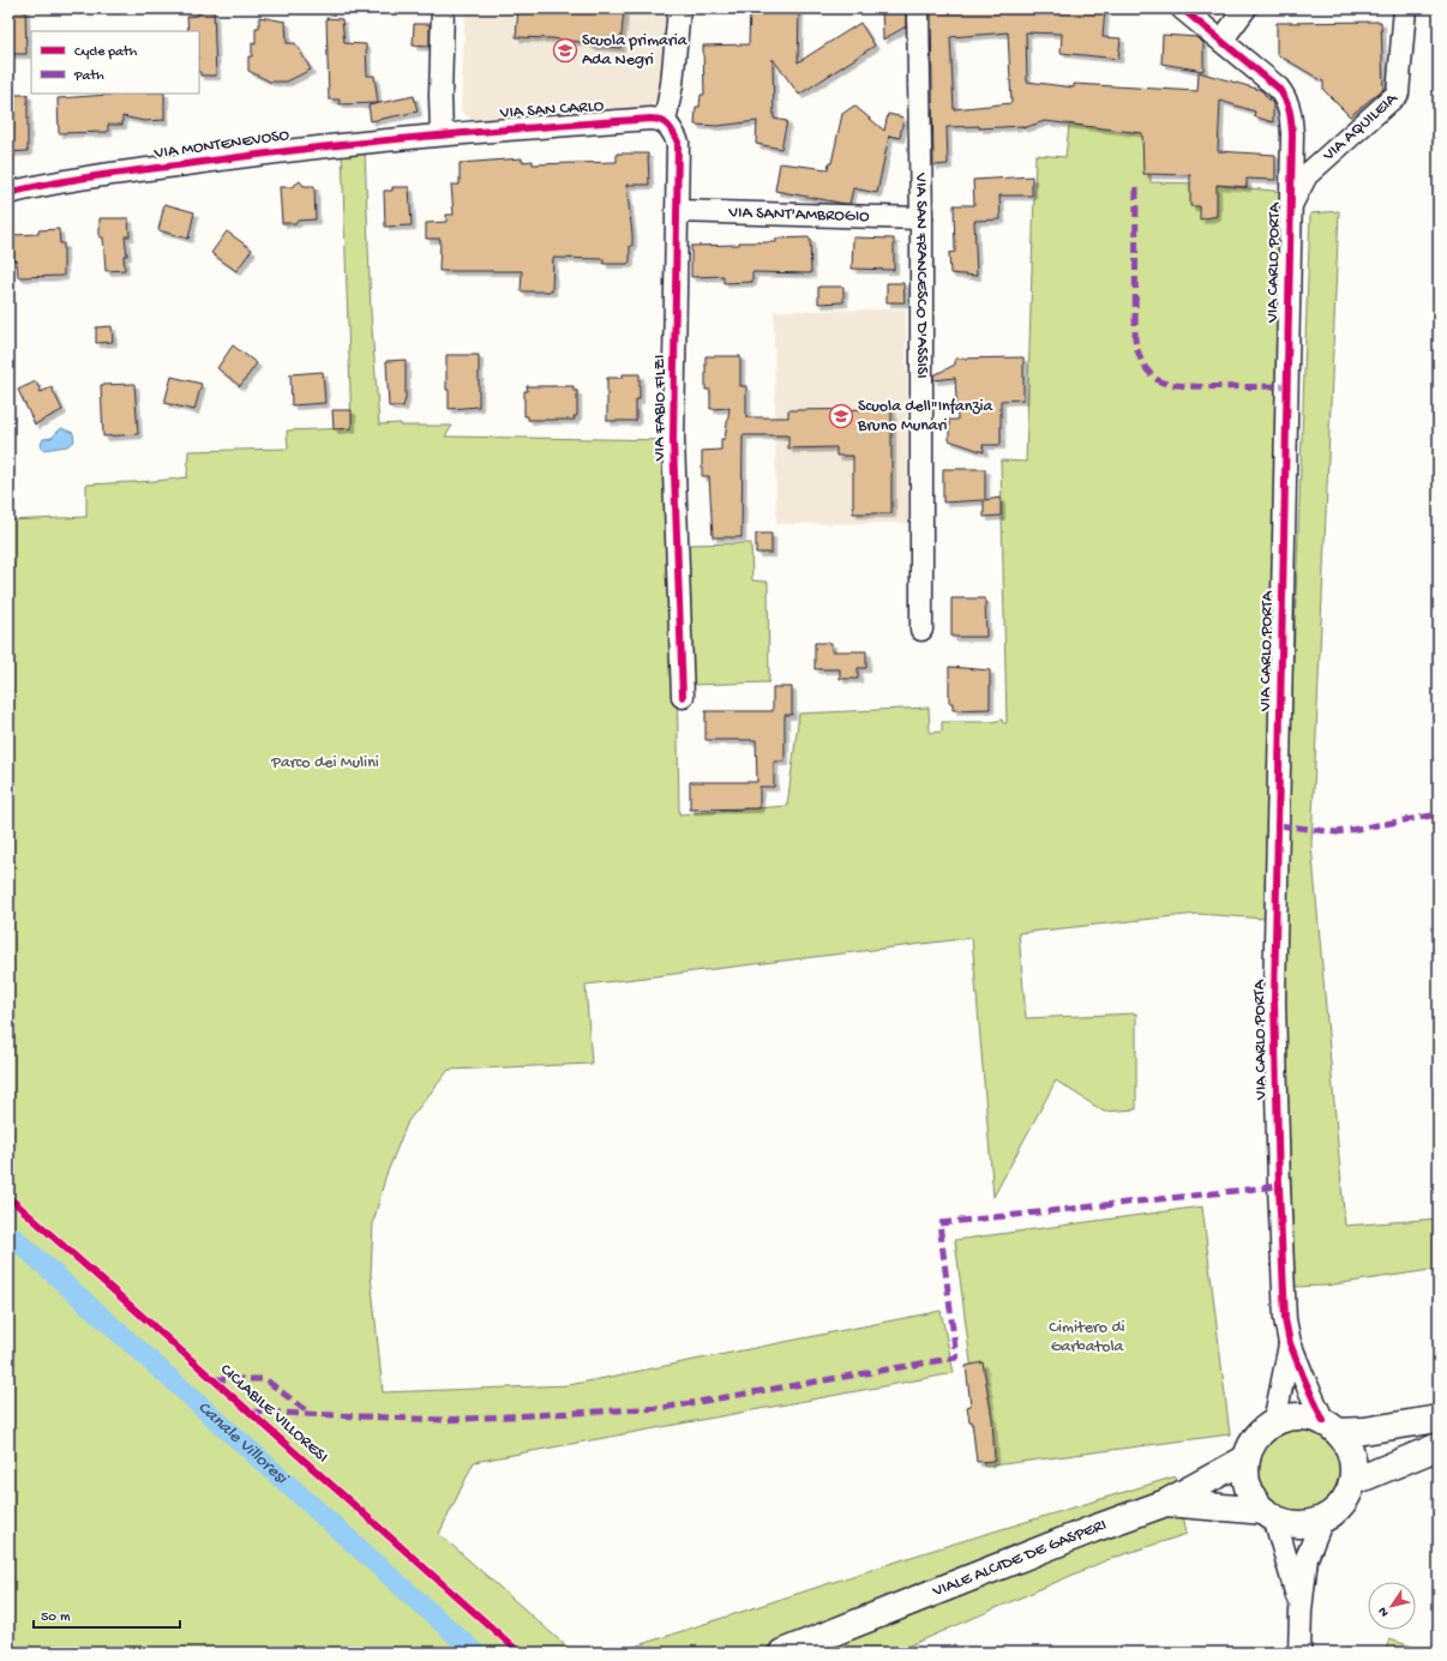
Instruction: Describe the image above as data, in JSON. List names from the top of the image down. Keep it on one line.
{"streets":{"street":["VIA SAN CARLO","VIA AQUILEIA","VIA MONTENEVOSO","VIA SANT'AMBROGIO","VIA CARLO PORTA","VIA SAN FRANCESCO D'ASSISI","VIA FABIO FILZI","VIALE ALCIDE DE GASPERI"],"cycle path":["CICLABILE VILLORESI"]},"crossings":[["VIA SAN CARLO","VIA MONTENEVOSO"],["VIA SAN CARLO","VIA FABIO FILZI"],["VIA AQUILEIA","VIA CARLO PORTA"],["VIA SANT'AMBROGIO","VIA SAN FRANCESCO D'ASSISI"],["VIA SANT'AMBROGIO","VIA FABIO FILZI"],["VIA CARLO PORTA","VIALE ALCIDE DE GASPERI"]],"water":["Canale Villoresi"],"parks":["Parco dei Mulini","Cimitero di Garbatola"],"places":{"school or university":["Scuola primaria Ada Negri","Scuola dell\"Infanzia Bruno Munari"]},"legend":["Cycle path","Path"],"scale_bar":"50 m","north":"bottom left"}
